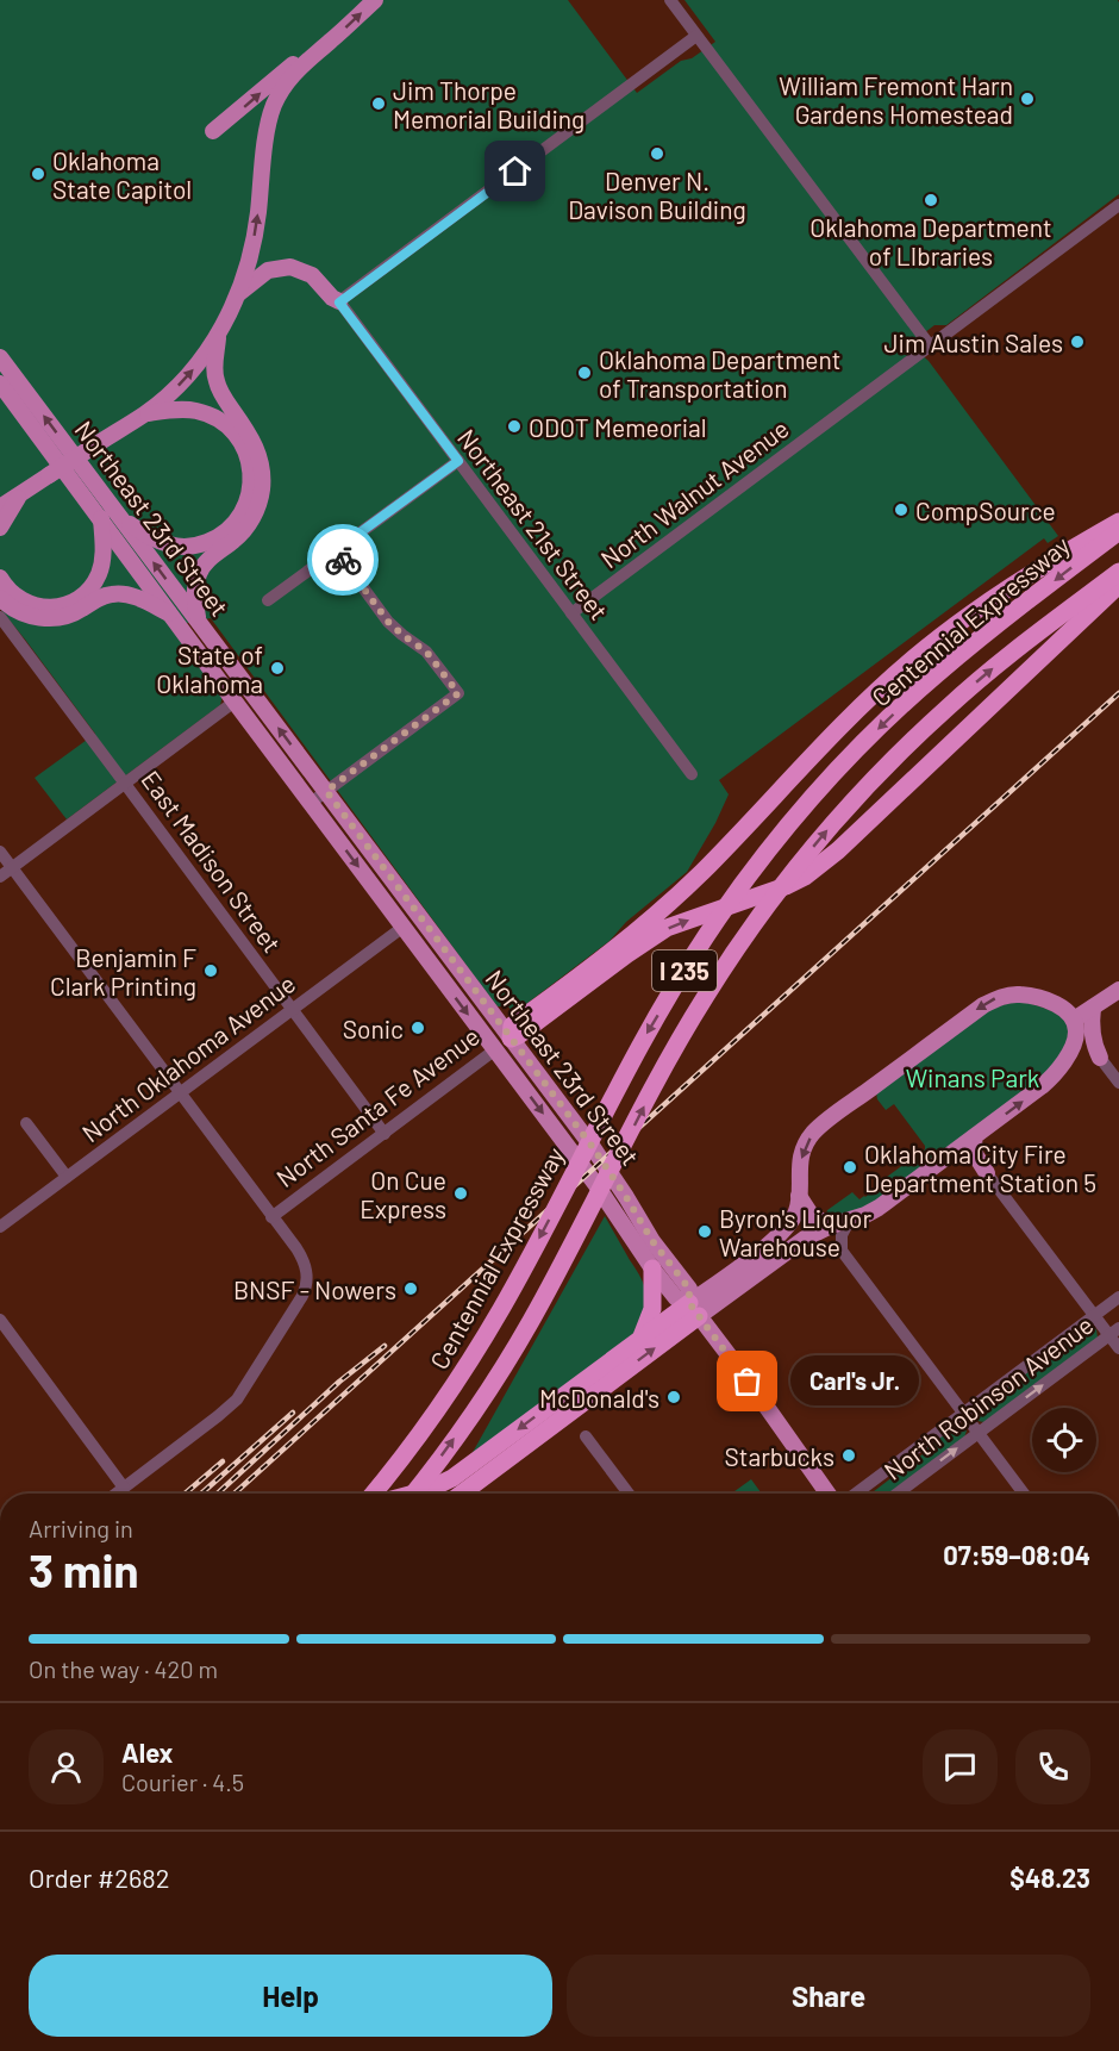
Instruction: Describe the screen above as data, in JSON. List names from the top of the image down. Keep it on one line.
{"streets":{"highway":["Centennial Expressway","I 235"],"main road":["Northeast 23rd Street","North Santa Fe Avenue"],"street":["North Walnut Avenue","Northeast 21st Street","East Madison Street","North Oklahoma Avenue","North Robinson Avenue"]},"crossings":[["North Walnut Avenue","Northeast 21st Street"],["Northeast 23rd Street","North Oklahoma Avenue"],["Northeast 23rd Street","North Santa Fe Avenue"],["East Madison Street","North Oklahoma Avenue"],["East Madison Street","North Santa Fe Avenue"]],"parks":["Winans Park"],"places":["William Fremont Harn Gardens Homestead","Jim Thorpe Memorial Building","Denver N. Davison Building","Oklahoma State Capitol","Oklahoma Department of LIbraries","Jim Austin Sales","Oklahoma Department of Transportation","ODOT Memeorial","CompSource","State of Oklahoma","Benjamin F Clark Printing","Sonic","Oklahoma City Fire Department Station 5","On Cue Express","Byron's Liquor Warehouse","BNSF - Nowers","Carl's Jr.","McDonald's","Starbucks"],"page":{"bubble":"Carl's Jr.","heading":["3 min","Arriving in","07:59–08:04"],"panel":["Alex","Courier · 4.5","Order #2682","$48.23"],"bar":"On the way · 420 m","buttons":["Help","Share"]}}
